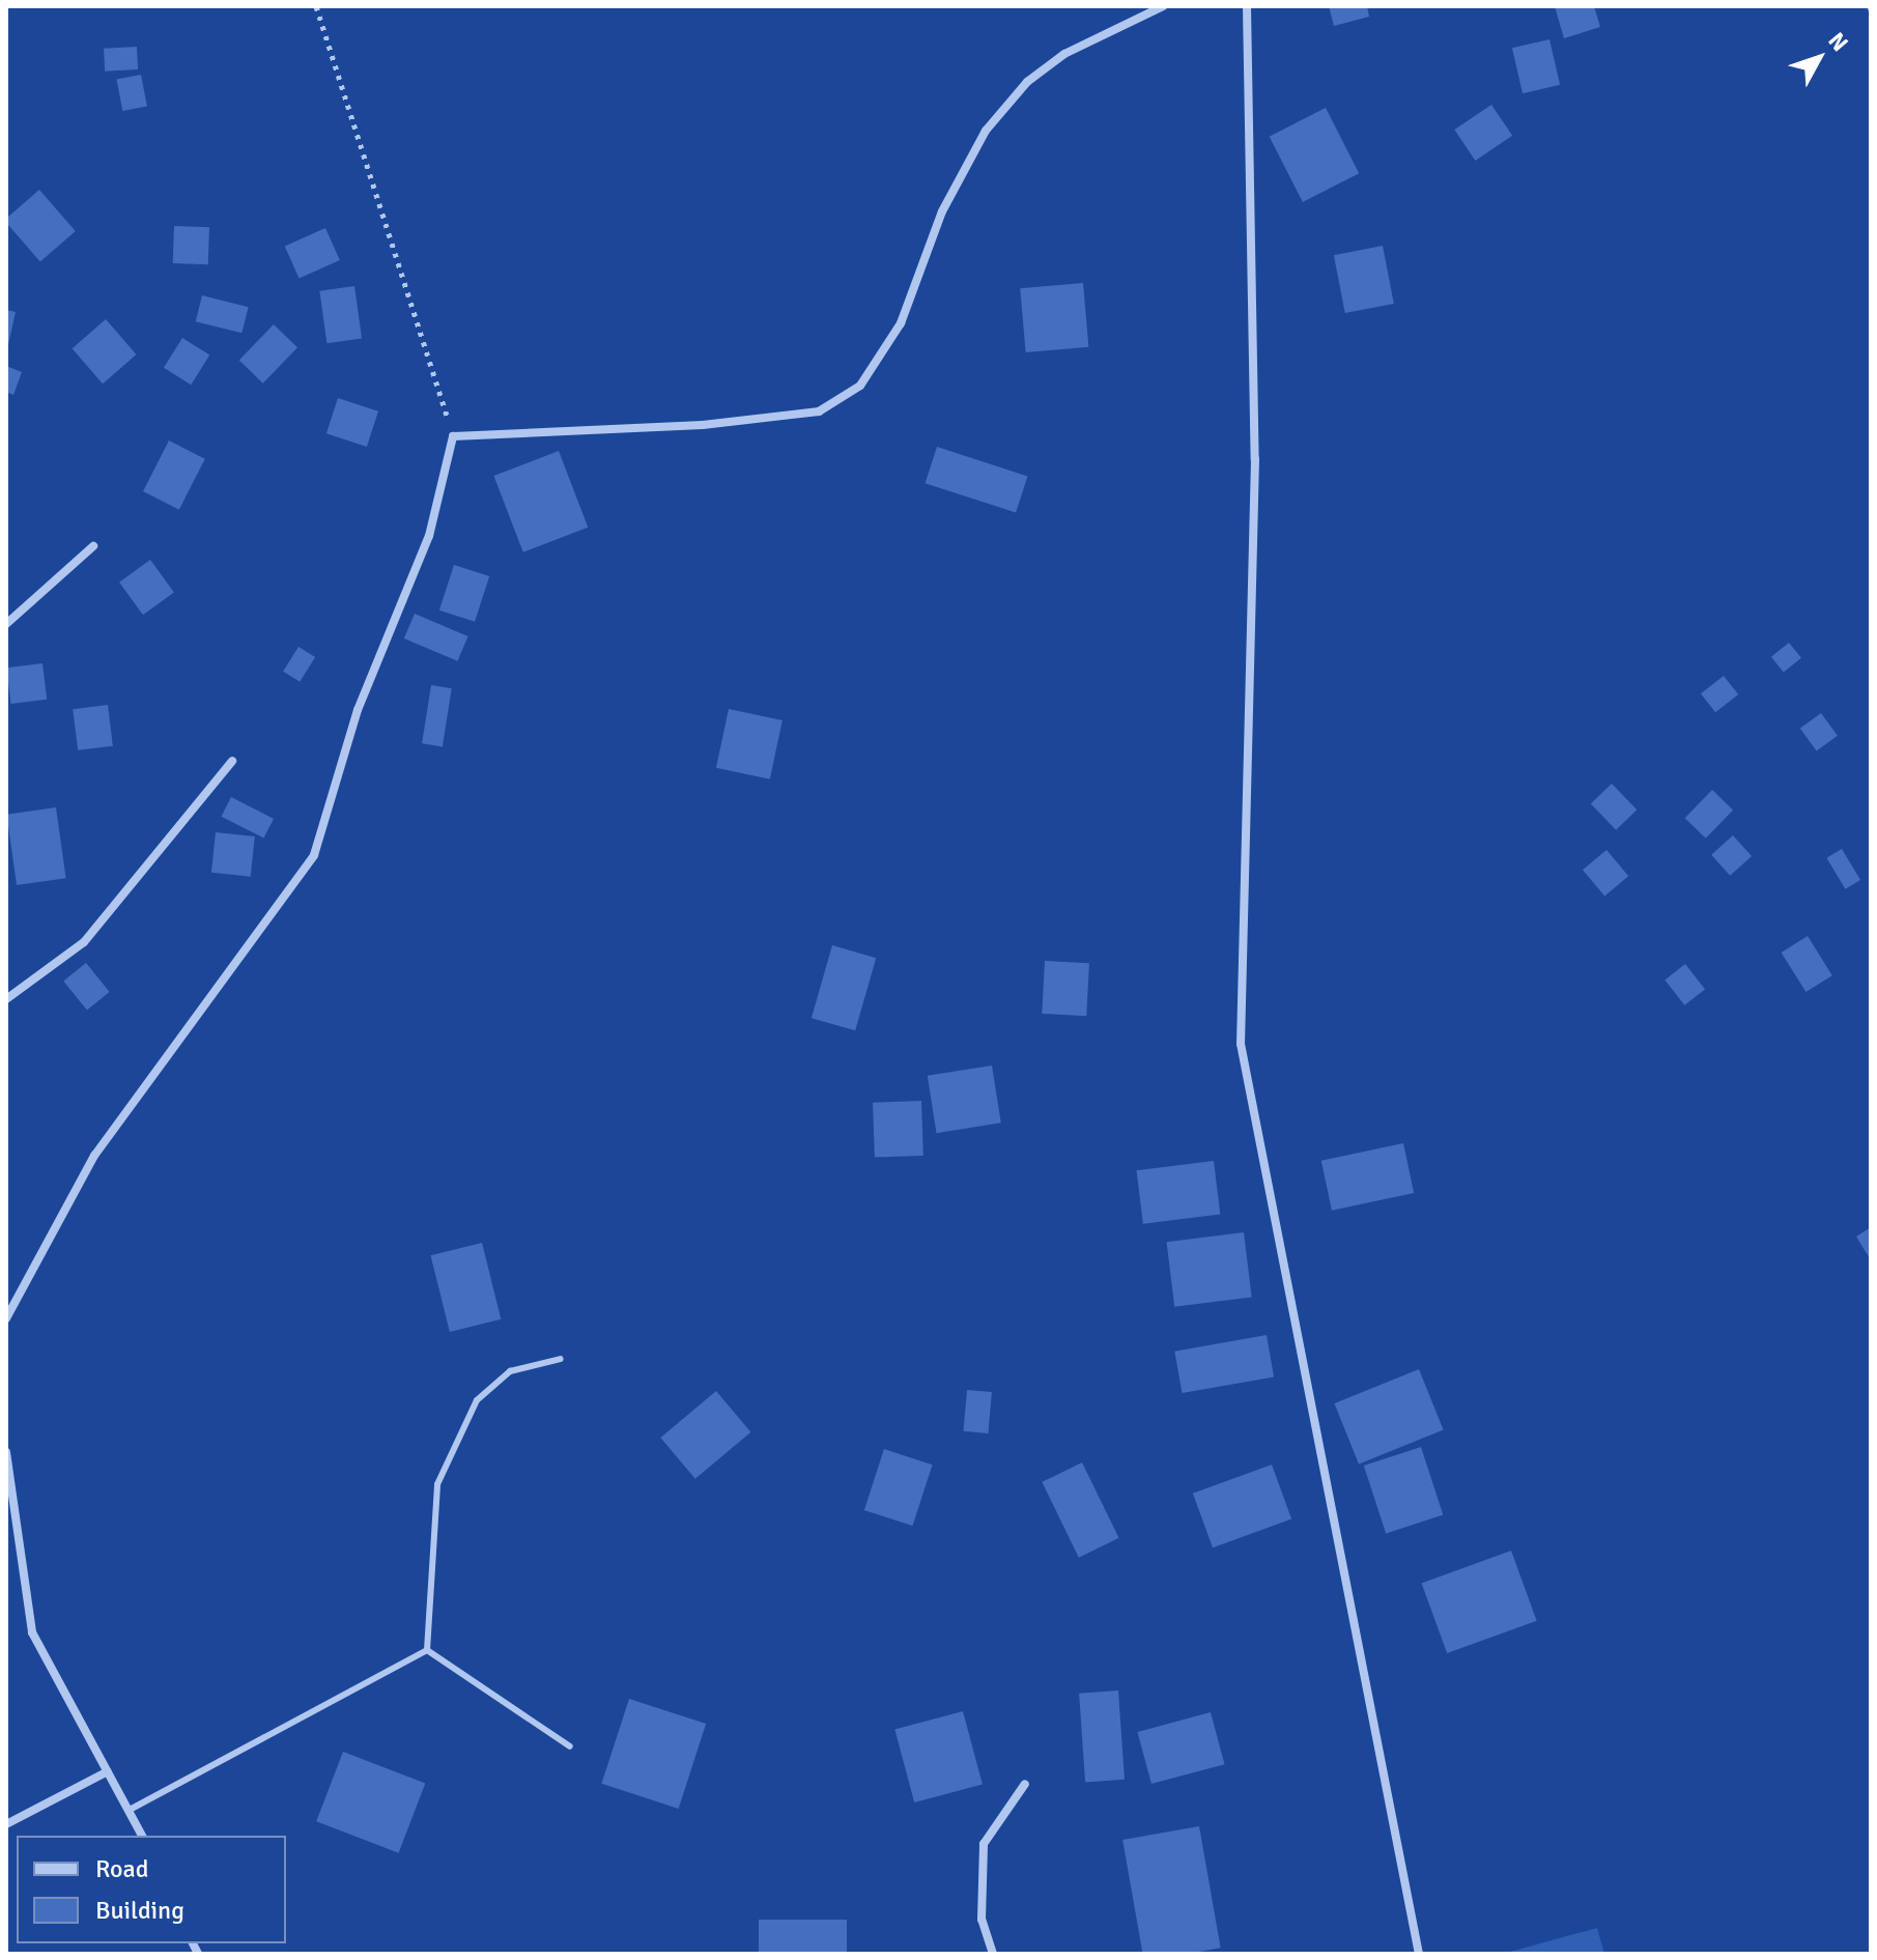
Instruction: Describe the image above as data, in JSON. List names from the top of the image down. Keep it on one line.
{"legend":["Road","Building"],"north":"top right"}
